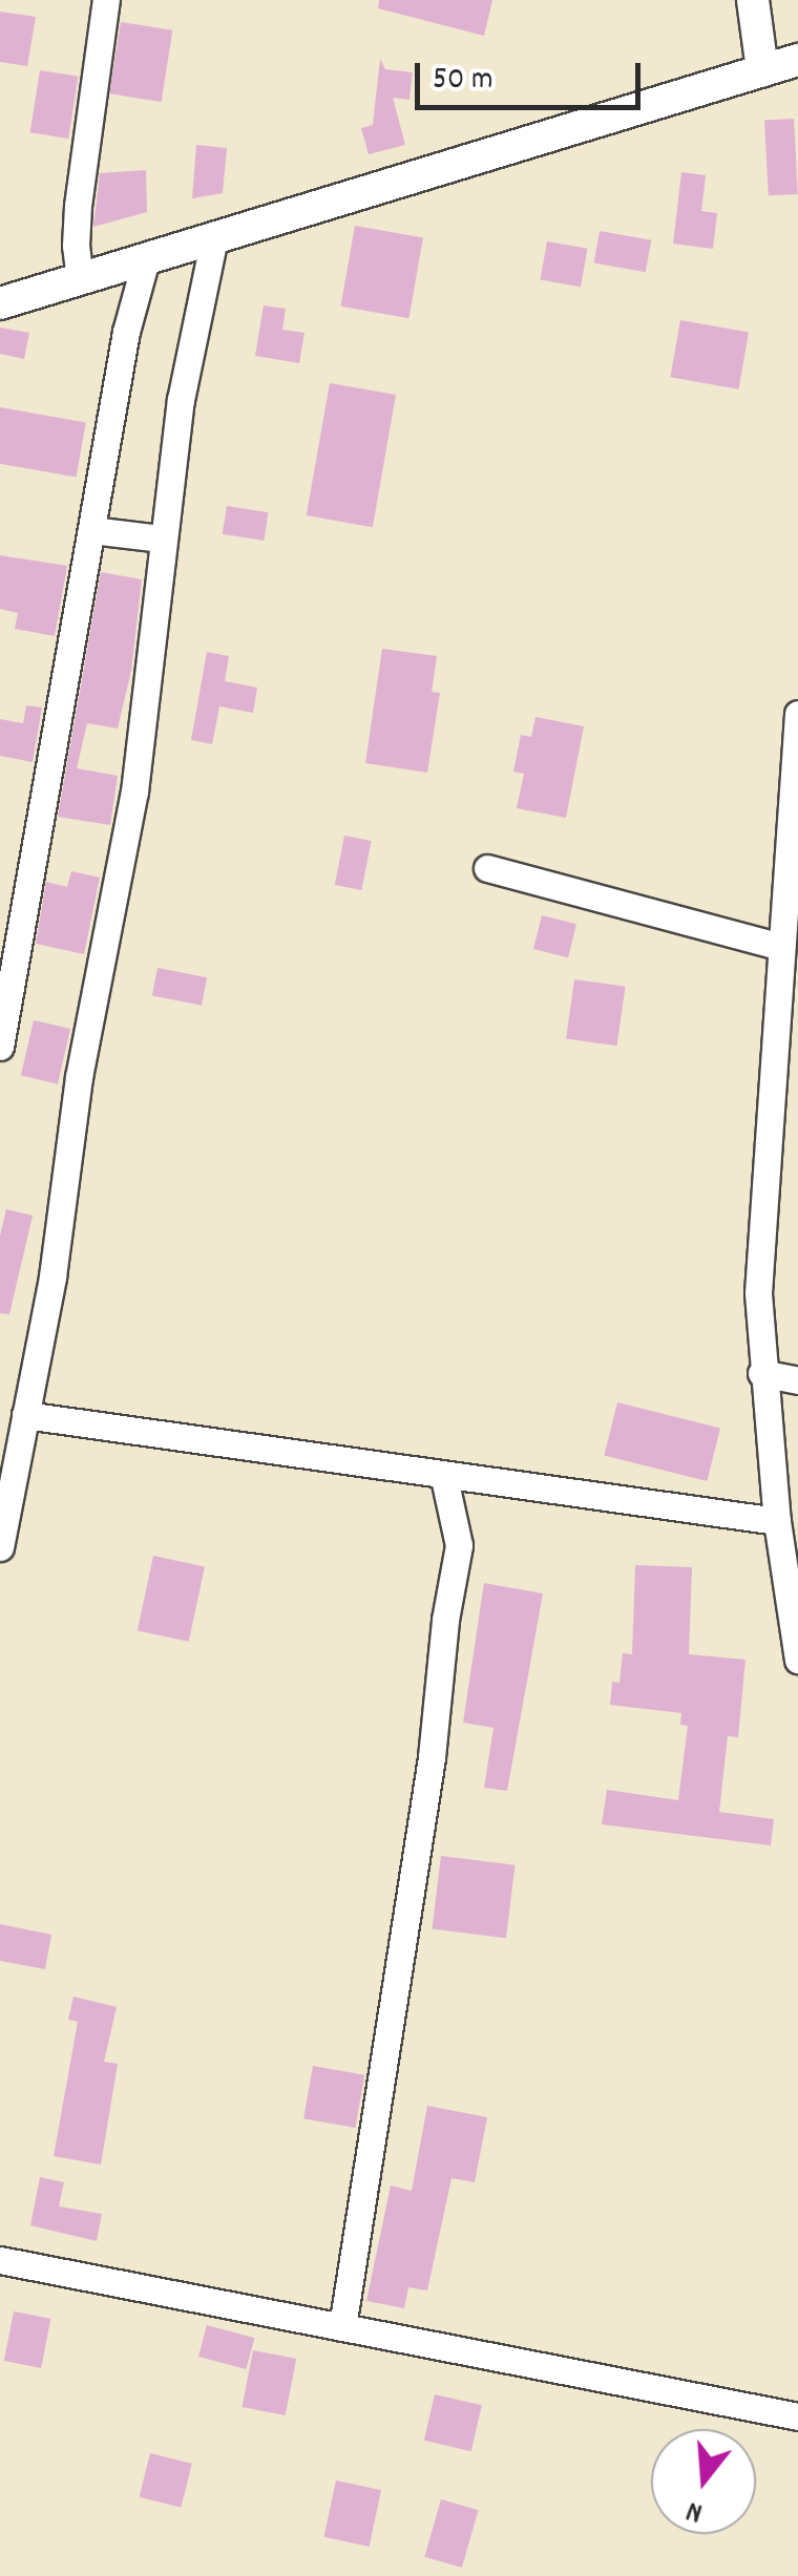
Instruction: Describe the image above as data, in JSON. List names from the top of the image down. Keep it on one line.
{"scale_bar":"50 m","north":"bottom"}
